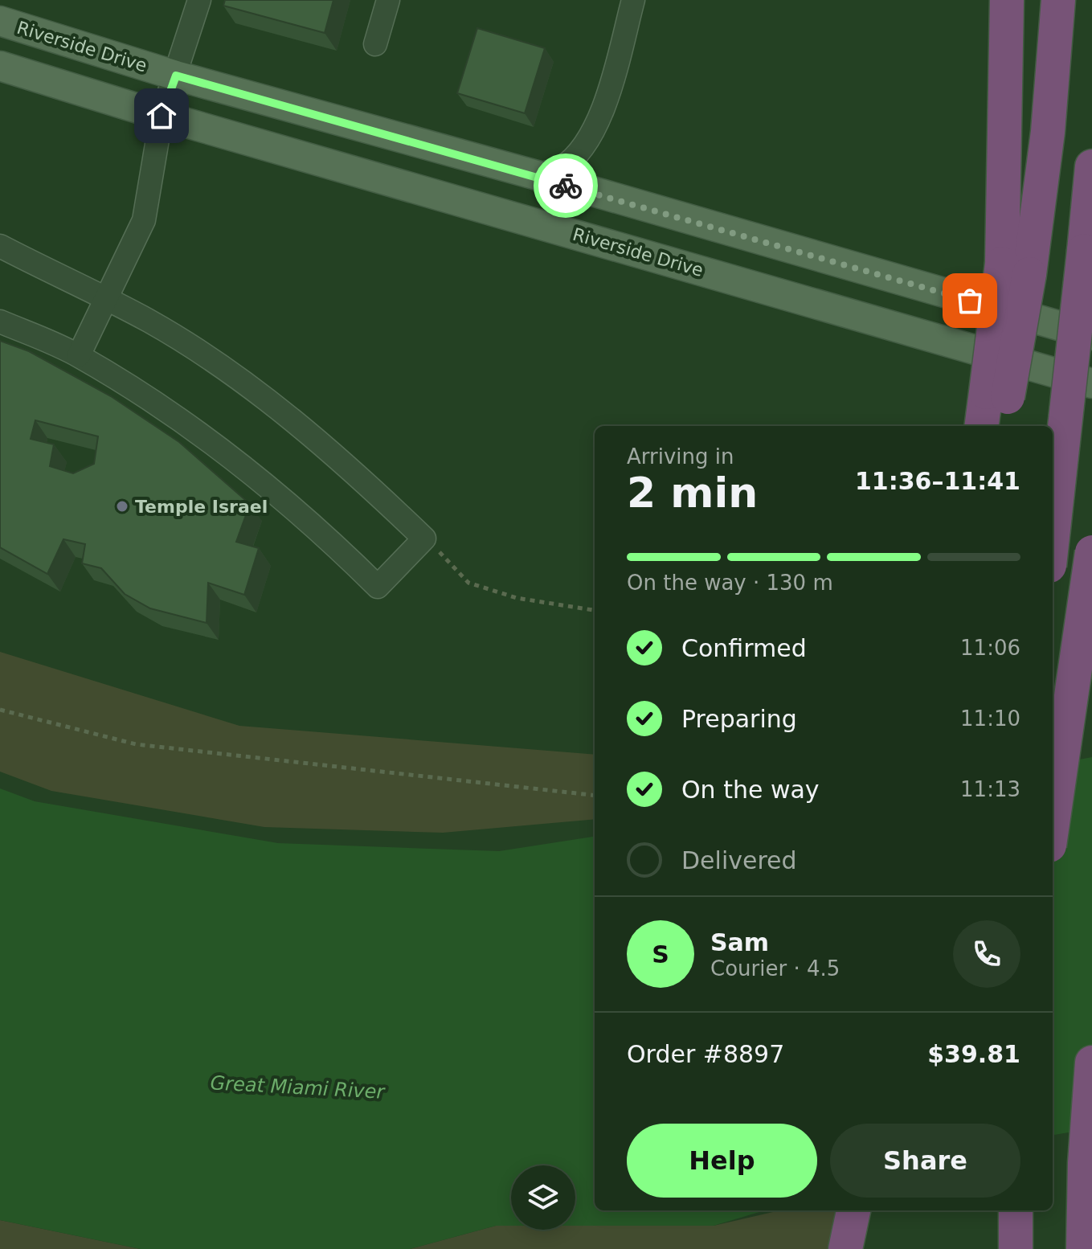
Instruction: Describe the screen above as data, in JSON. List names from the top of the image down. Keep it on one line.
{"streets":{"main road":["Riverside Drive"]},"water":["Great Miami River"],"places":["Temple Israel"],"page":{"heading":["2 min","Arriving in","11:36–11:41"],"panel":["Sam","Courier · 4.5","Order #8897","$39.81"],"bar":"On the way · 130 m","list":[["Confirmed","11:06"],["Preparing","11:10"],["On the way","11:13"],"Delivered"],"round":"S","buttons":["Help","Share"]}}
